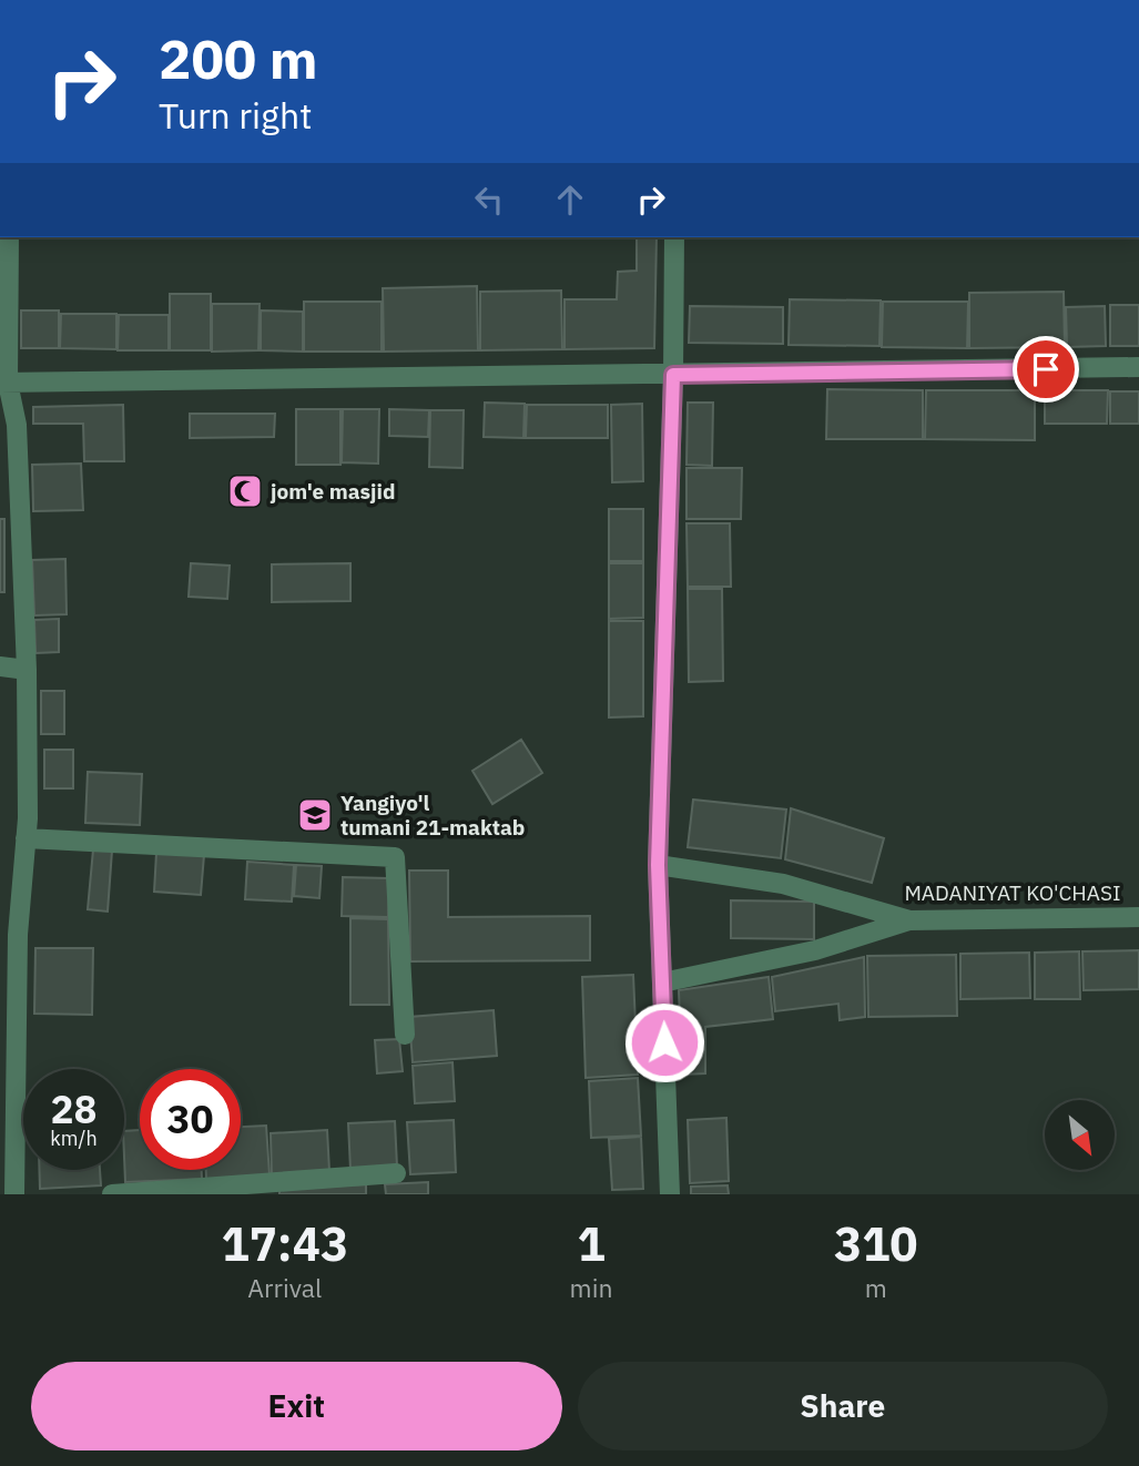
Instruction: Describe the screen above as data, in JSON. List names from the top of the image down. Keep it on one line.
{"streets":{"street":["MADANIYAT KO'CHASI"]},"places":{"mosque":["jom'e masjid"],"school or university":["Yangiyo'l tumani 21-maktab"]},"north":"bottom right","page":{"turn":["200 m","Turn right"],"speed":"28 km/h","limit":"30","eta":["17:43","Arrival","1","min","310","m"],"buttons":["Exit","Share"]}}
